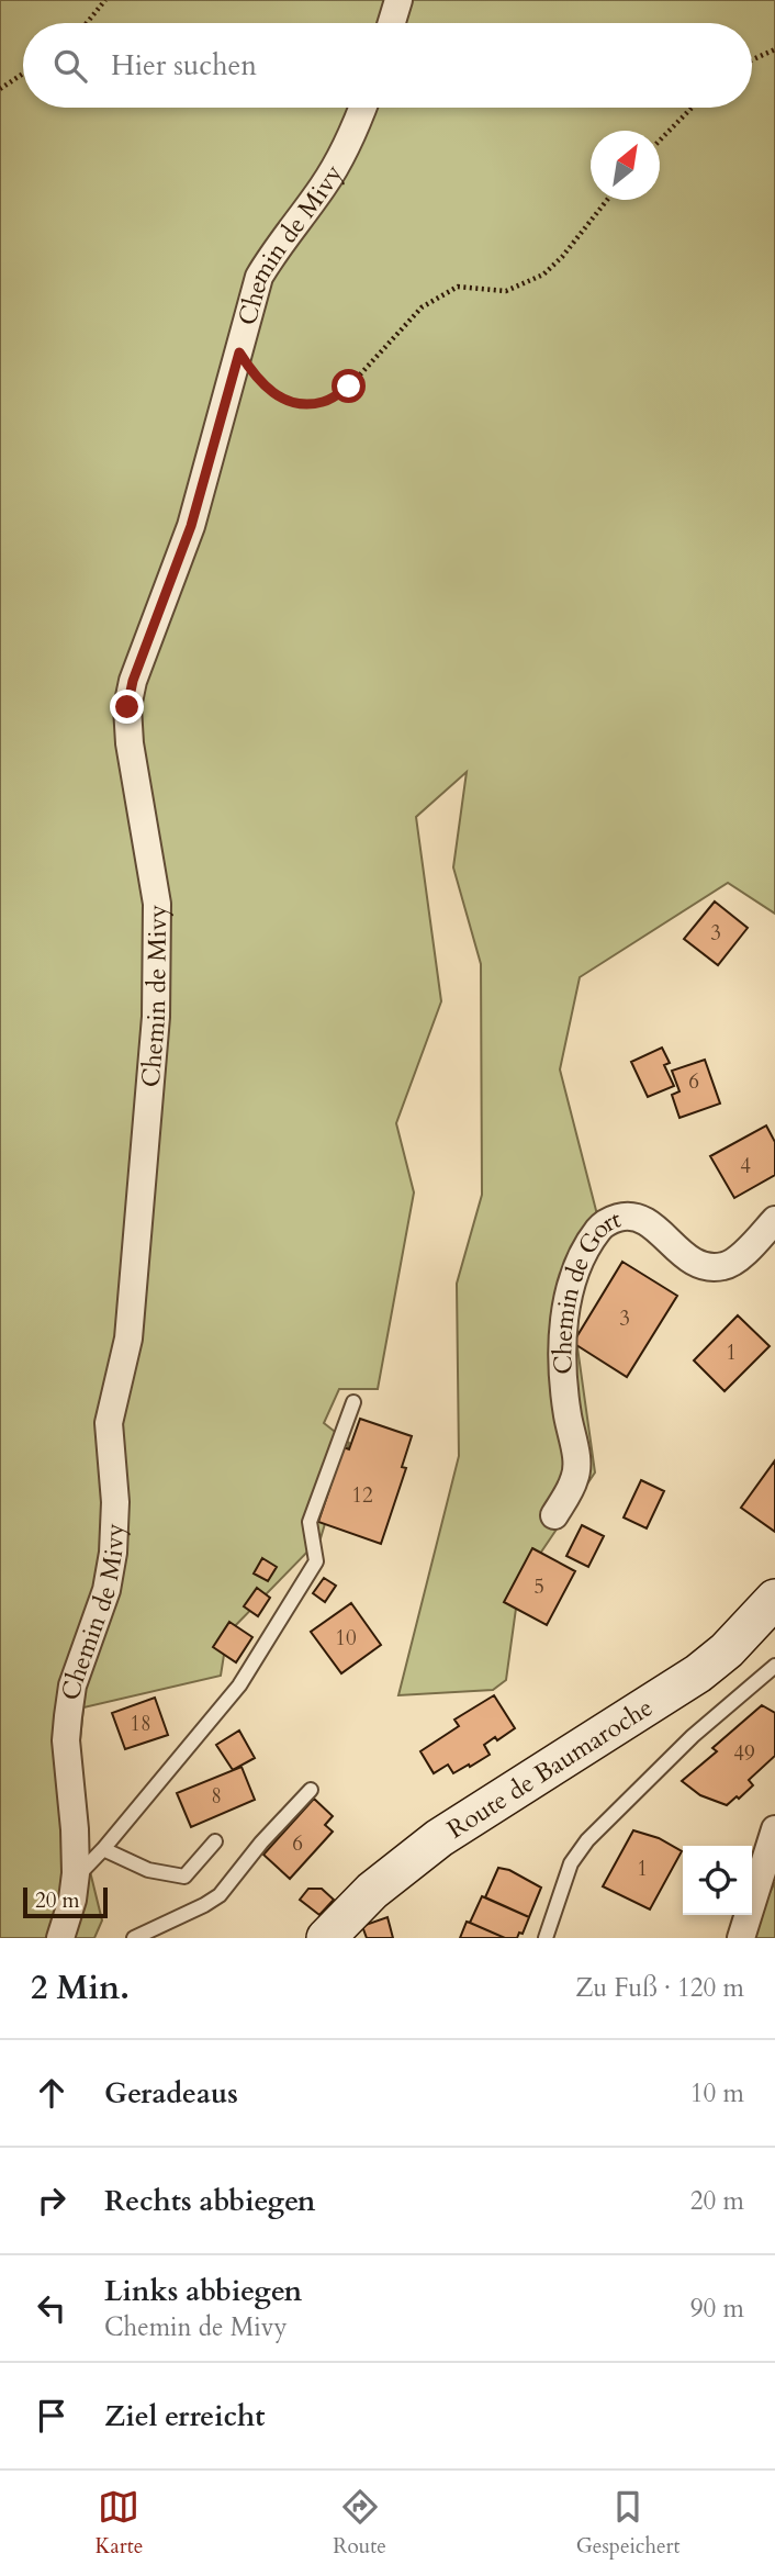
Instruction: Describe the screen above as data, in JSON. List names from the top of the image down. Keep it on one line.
{"streets":{"street":["Chemin de Mivy","Chemin de Gort","Route de Baumaroche"]},"house_numbers":["3","6","4","3","1","12","5","10","18","49","8","6","1"],"scale_bar":"20 m","north":"top right","page":{"search":"Hier suchen","scale":"20 m","heading":["2 Min.","Zu Fuß · 120 m"],"list":[["Geradeaus","10 m"],["Rechts abbiegen","20 m"],["Links abbiegen","Chemin de Mivy","90 m"],"Ziel erreicht"],"nav":["Karte","Route","Gespeichert"]}}
